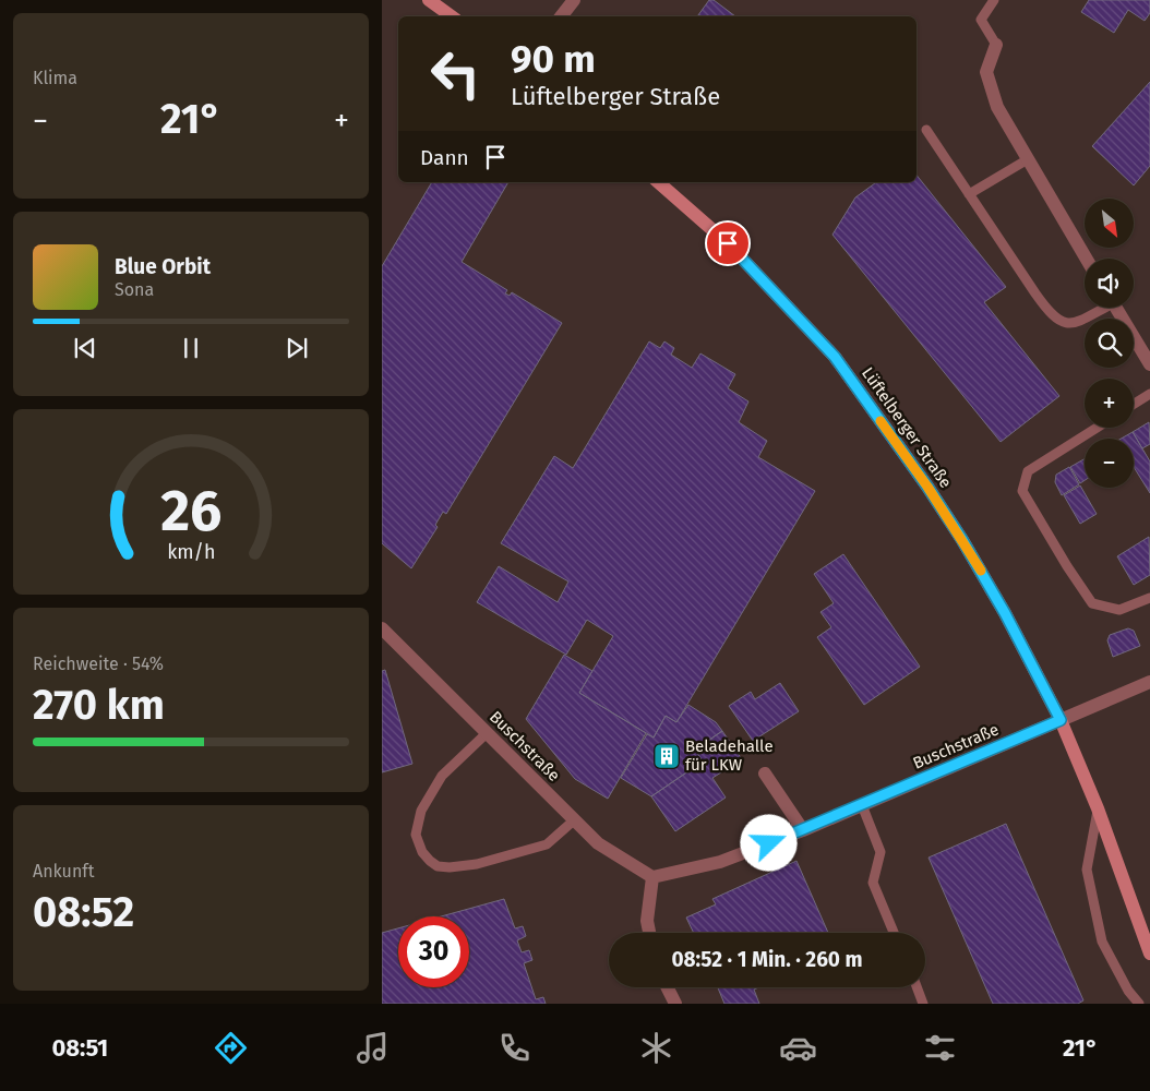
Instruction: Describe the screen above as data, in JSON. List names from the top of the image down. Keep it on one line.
{"streets":{"main road":["Lüftelberger Straße"],"street":["Buschstraße"]},"crossings":[["Lüftelberger Straße","Buschstraße"]],"places":{"building":["Beladehalle für LKW"]},"north":"bottom right","page":{"tile":["Klima",["Reichweite · 54%","270 km"],["Ankunft","08:52"]],"turn":["90 m","Lüftelberger Straße"],"heat":["−","21°","+"],"then":"Dann","map_buttons":["+","−"],"song":["Blue Orbit","Sona"],"limit":"30","trip":"08:52 · 1 Min. · 260 m","tabs":["08:51","21°"],"gauge":["26","km/h"]}}
